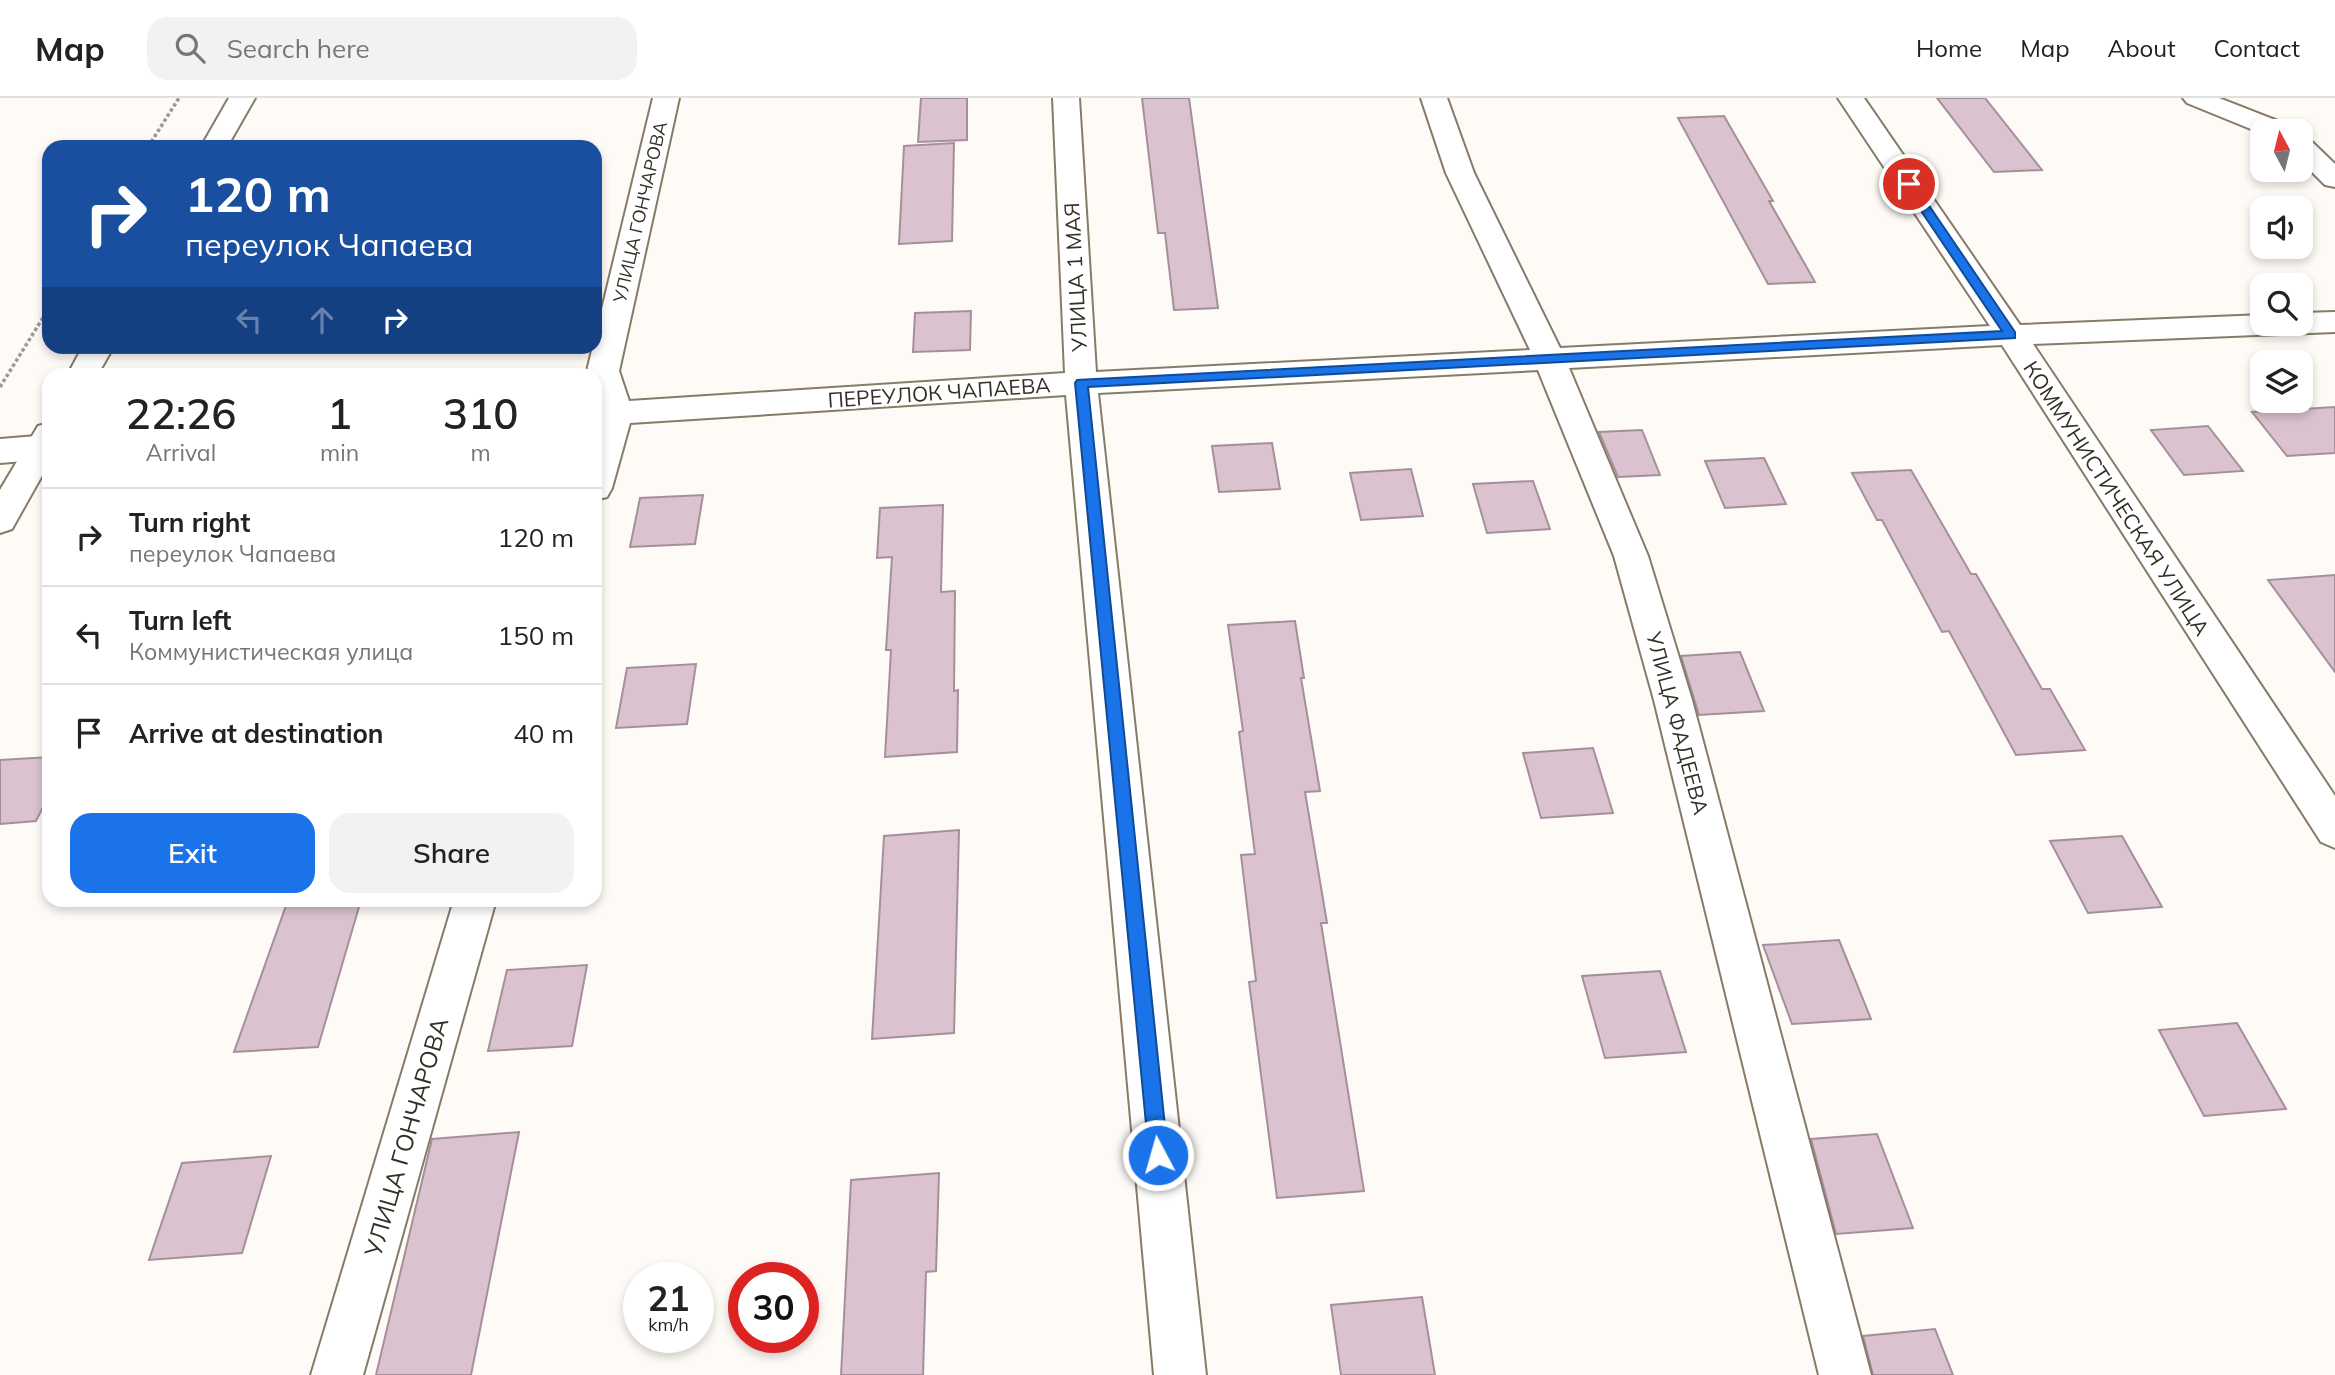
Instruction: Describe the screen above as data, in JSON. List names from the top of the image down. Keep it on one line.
{"streets":{"street":["УЛИЦА ГОНЧАРОВА","УЛИЦА 1 МАЯ","ПЕРЕУЛОК ЧАПАЕВА","КОММУНИСТИЧЕСКАЯ УЛИЦА","УЛИЦА ФАДЕЕВА"]},"crossings":[["УЛИЦА ГОНЧАРОВА","ПЕРЕУЛОК ЧАПАЕВА"],["УЛИЦА 1 МАЯ","ПЕРЕУЛОК ЧАПАЕВА"],["ПЕРЕУЛОК ЧАПАЕВА","КОММУНИСТИЧЕСКАЯ УЛИЦА"],["ПЕРЕУЛОК ЧАПАЕВА","УЛИЦА ФАДЕЕВА"]],"north":"top","page":{"header":"Map","search":"Search here","nav":["Home","Map","About","Contact"],"turn":["120 m","переулок Чапаева"],"eta":["22:26","Arrival","1","min","310","m"],"list":[{"name":"Turn right","note":"переулок Чапаева","value":"120 m"},{"name":"Turn left","note":"Коммунистическая улица","value":"150 m"},{"name":"Arrive at destination","value":"40 m"}],"buttons":["Exit","Share"],"speed":"21 km/h","limit":"30"}}
